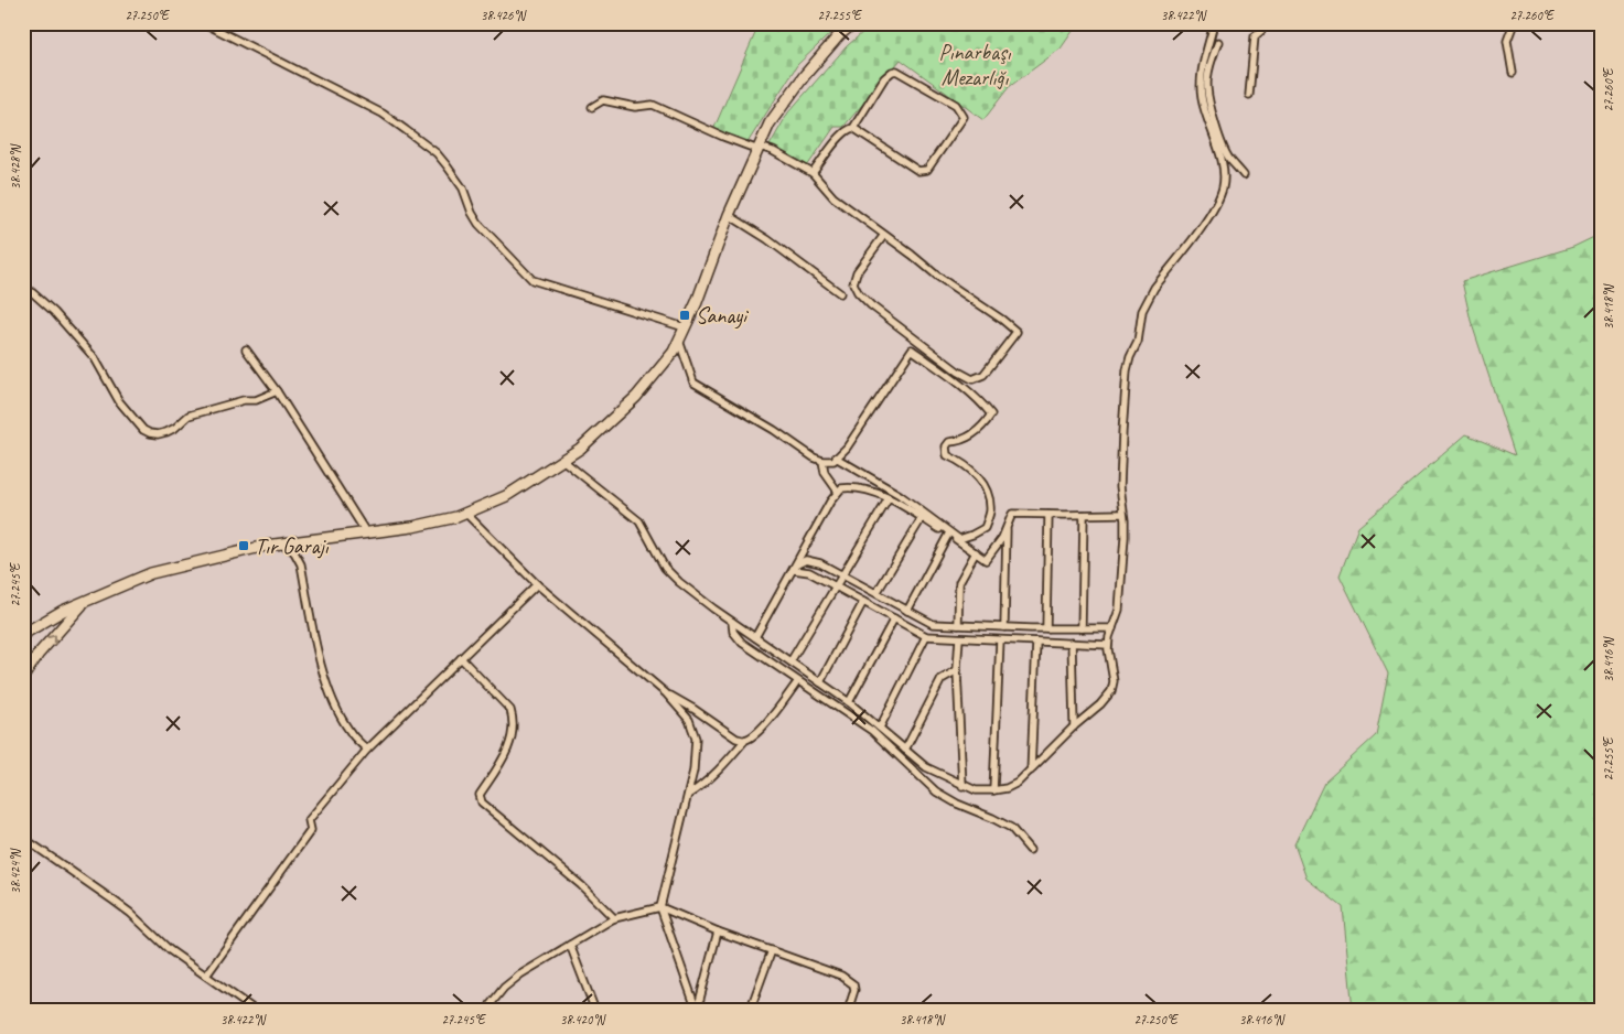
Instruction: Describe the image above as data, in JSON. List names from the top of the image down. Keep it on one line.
{"parks":["Pınarbaşı Mezarlığı"],"places":{"transit":["Sanayi","Tır Garajı"]},"coordinates":["27.250°E","38.426°N","27.255°E","38.422°N","27.260°E","38.428°N","38.418°N","27.245°E","38.416°N","38.424°N","38.420°N"]}
